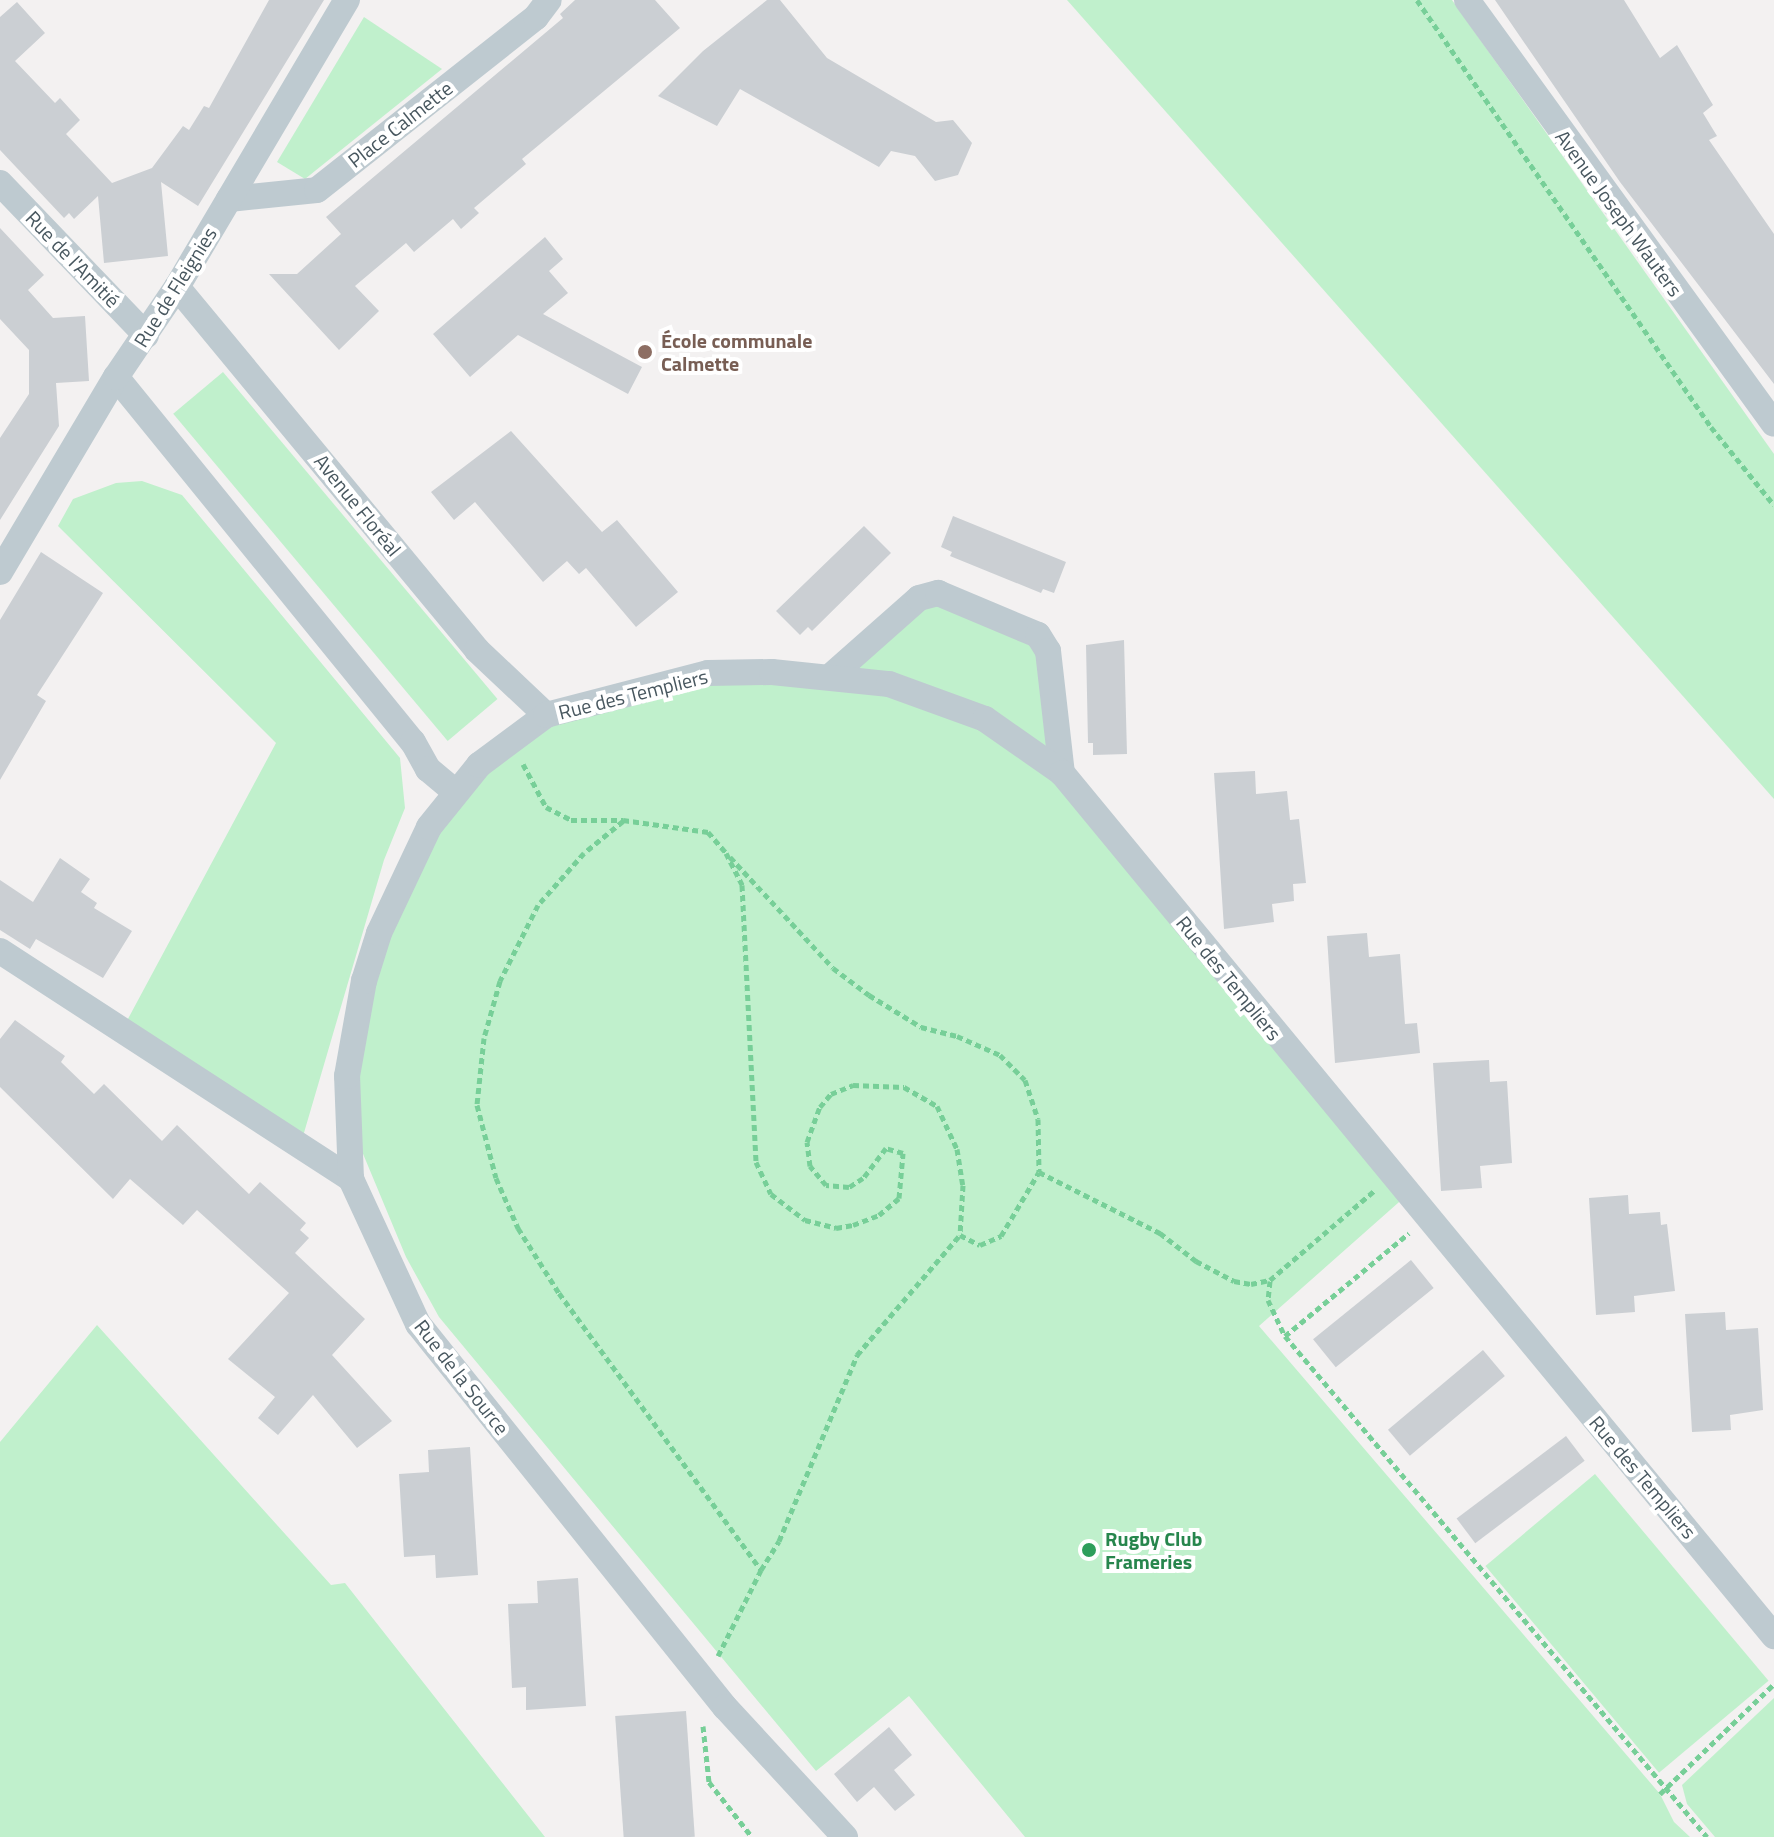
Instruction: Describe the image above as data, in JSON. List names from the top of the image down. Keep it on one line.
{"streets":{"street":["Place Calmette","Avenue Joseph Wauters","Rue de l'Amitié","Rue de Fleignies","Avenue Floréal","Rue des Templiers","Rue de la Source"]},"crossings":[["Place Calmette","Rue de Fleignies"],["Rue de l'Amitié","Rue de Fleignies"],["Rue de Fleignies","Avenue Floréal"],["Avenue Floréal","Rue des Templiers"],["Rue des Templiers","Rue de la Source"]],"places":["École communale Calmette","Rugby Club Frameries"]}
